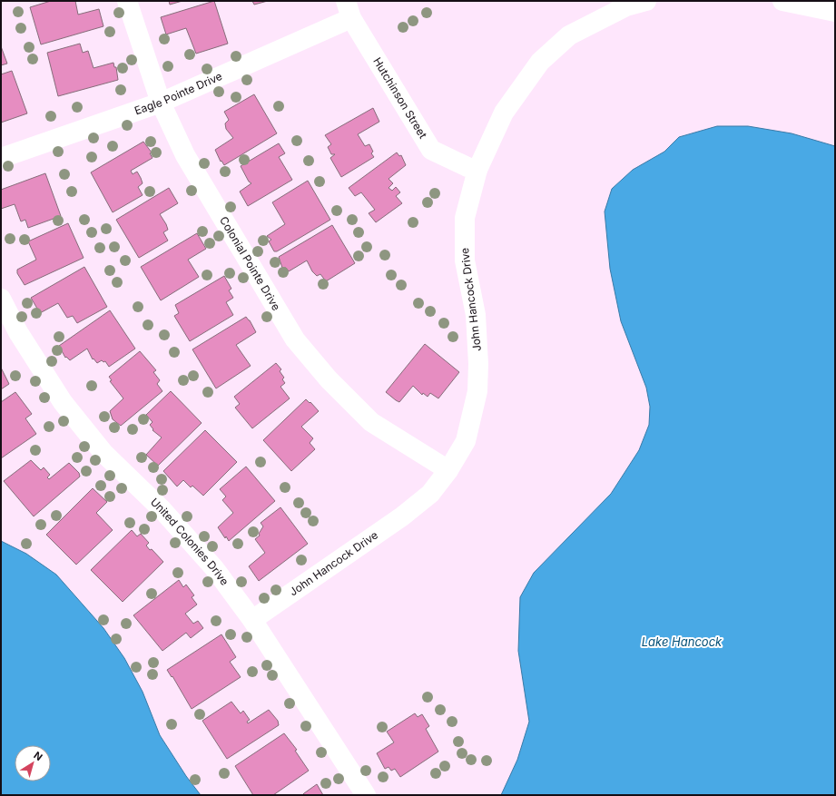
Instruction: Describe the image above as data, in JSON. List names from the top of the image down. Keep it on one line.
{"streets":{"street":["Eagle Pointe Drive","Hutchinson Street","Colonial Pointe Drive","John Hancock Drive","United Colonies Drive"]},"crossings":[["Eagle Pointe Drive","Hutchinson Street"],["Eagle Pointe Drive","Colonial Pointe Drive"],["Hutchinson Street","John Hancock Drive"],["Colonial Pointe Drive","John Hancock Drive"],["John Hancock Drive","United Colonies Drive"]],"water":["Lake Hancock"],"north":"top right"}
